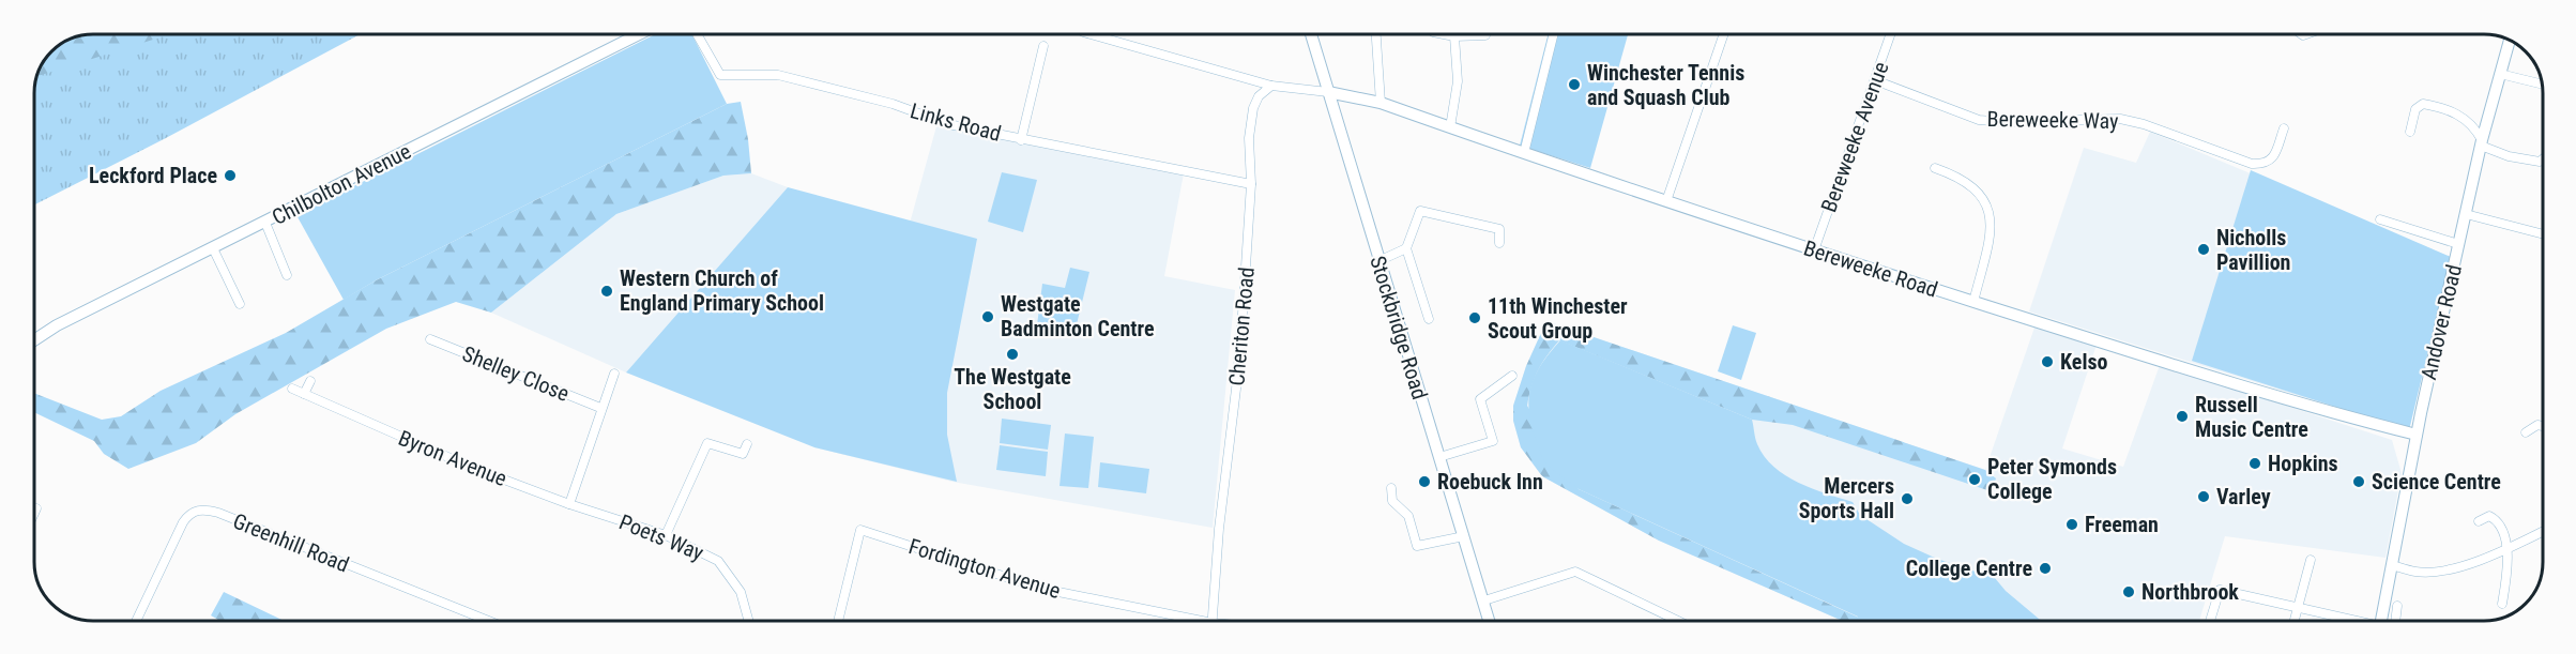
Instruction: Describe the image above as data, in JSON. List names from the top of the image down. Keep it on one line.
{"streets":{"main road":["Chilbolton Avenue","Bereweeke Road","Andover Road","Stockbridge Road"],"street":["Bereweeke Way","Links Road","Bereweeke Avenue","Cheriton Road","Shelley Close","Byron Avenue","Poets Way","Greenhill Road","Fordington Avenue"]},"crossings":[["Bereweeke Way","Bereweeke Avenue"],["Links Road","Cheriton Road"],["Bereweeke Avenue","Bereweeke Road"],["Bereweeke Road","Andover Road"],["Bereweeke Road","Stockbridge Road"],["Byron Avenue","Poets Way"]],"places":["Winchester Tennis and Squash Club","Leckford Place","Nicholls Pavillion","Western Church of England Primary School","Westgate Badminton Centre","11th Winchester Scout Group","The Westgate School","Kelso","Russell Music Centre","Hopkins","Peter Symonds College","Roebuck Inn","Science Centre","Varley","Mercers Sports Hall","Freeman","College Centre","Northbrook"]}
